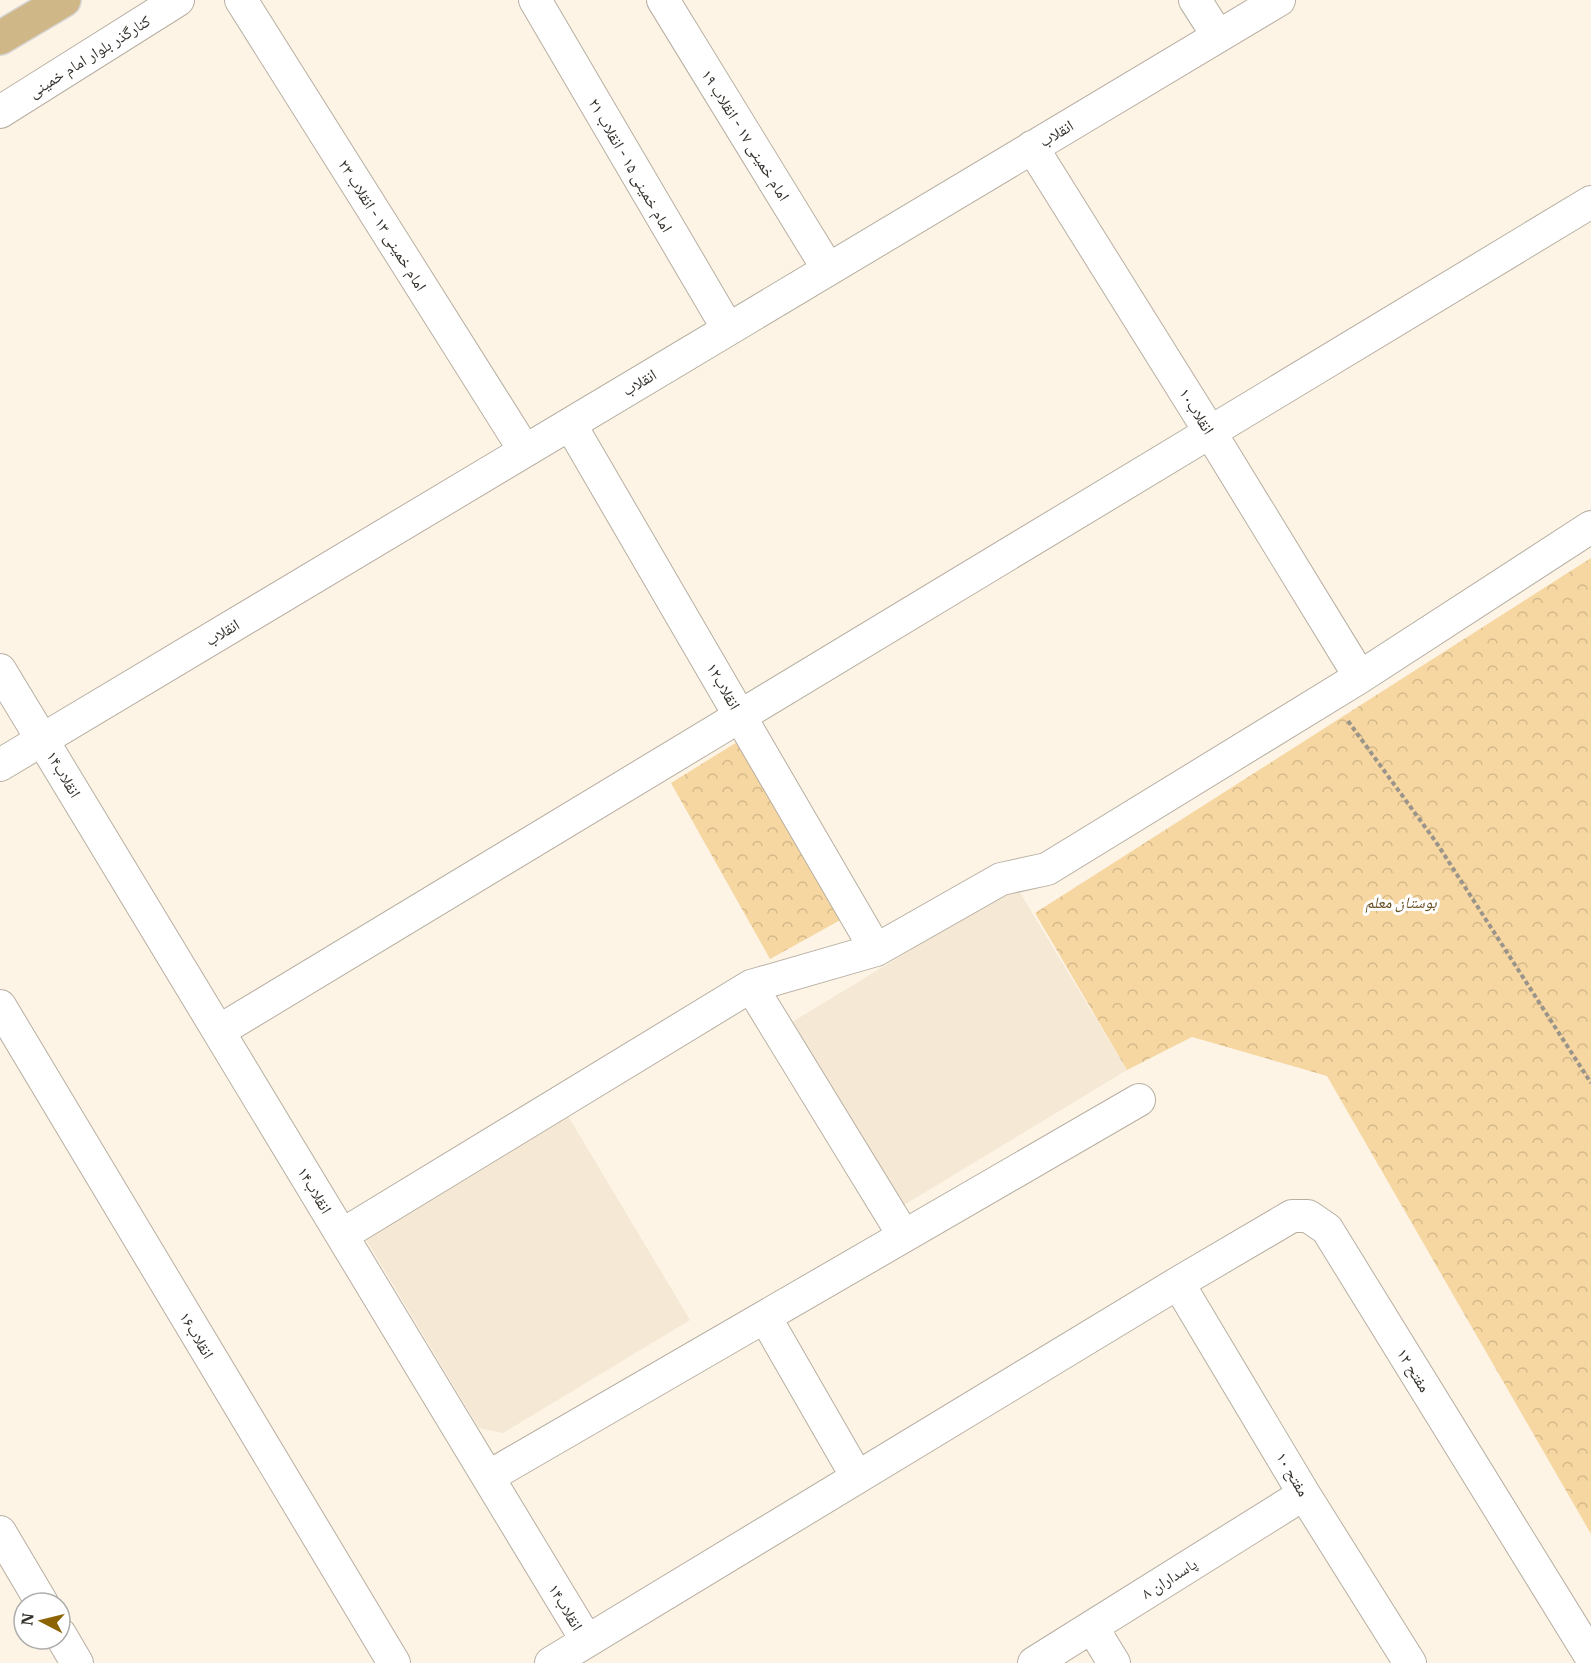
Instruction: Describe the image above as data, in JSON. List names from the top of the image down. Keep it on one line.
{"streets":{"street":["کنارگذر بلوار امام خمینی","انقلاب","امام خمینی ۱۷ - انقلاب ۱۹","امام خمینی ۱۵ - انقلاب ۲۱","امام خمینی ۱۳ - انقلاب ۲۳","انقلاب۱۰","انقلاب۱۲","انقلاب۱۴","انقلاب۱۶","مفتح ۱۲","مفتح ۱۰","پاسداران ۸"]},"crossings":[["انقلاب","امام خمینی ۱۷ - انقلاب ۱۹"],["انقلاب","امام خمینی ۱۵ - انقلاب ۲۱"],["انقلاب","امام خمینی ۱۳ - انقلاب ۲۳"],["انقلاب","انقلاب۱۰"],["انقلاب","انقلاب۱۲"],["انقلاب","انقلاب۱۴"],["انقلاب۱۴","مفتح ۱۲"],["مفتح ۱۲","مفتح ۱۰"],["مفتح ۱۰","پاسداران ۸"]],"parks":["بوستان معلم"],"north":"left"}
